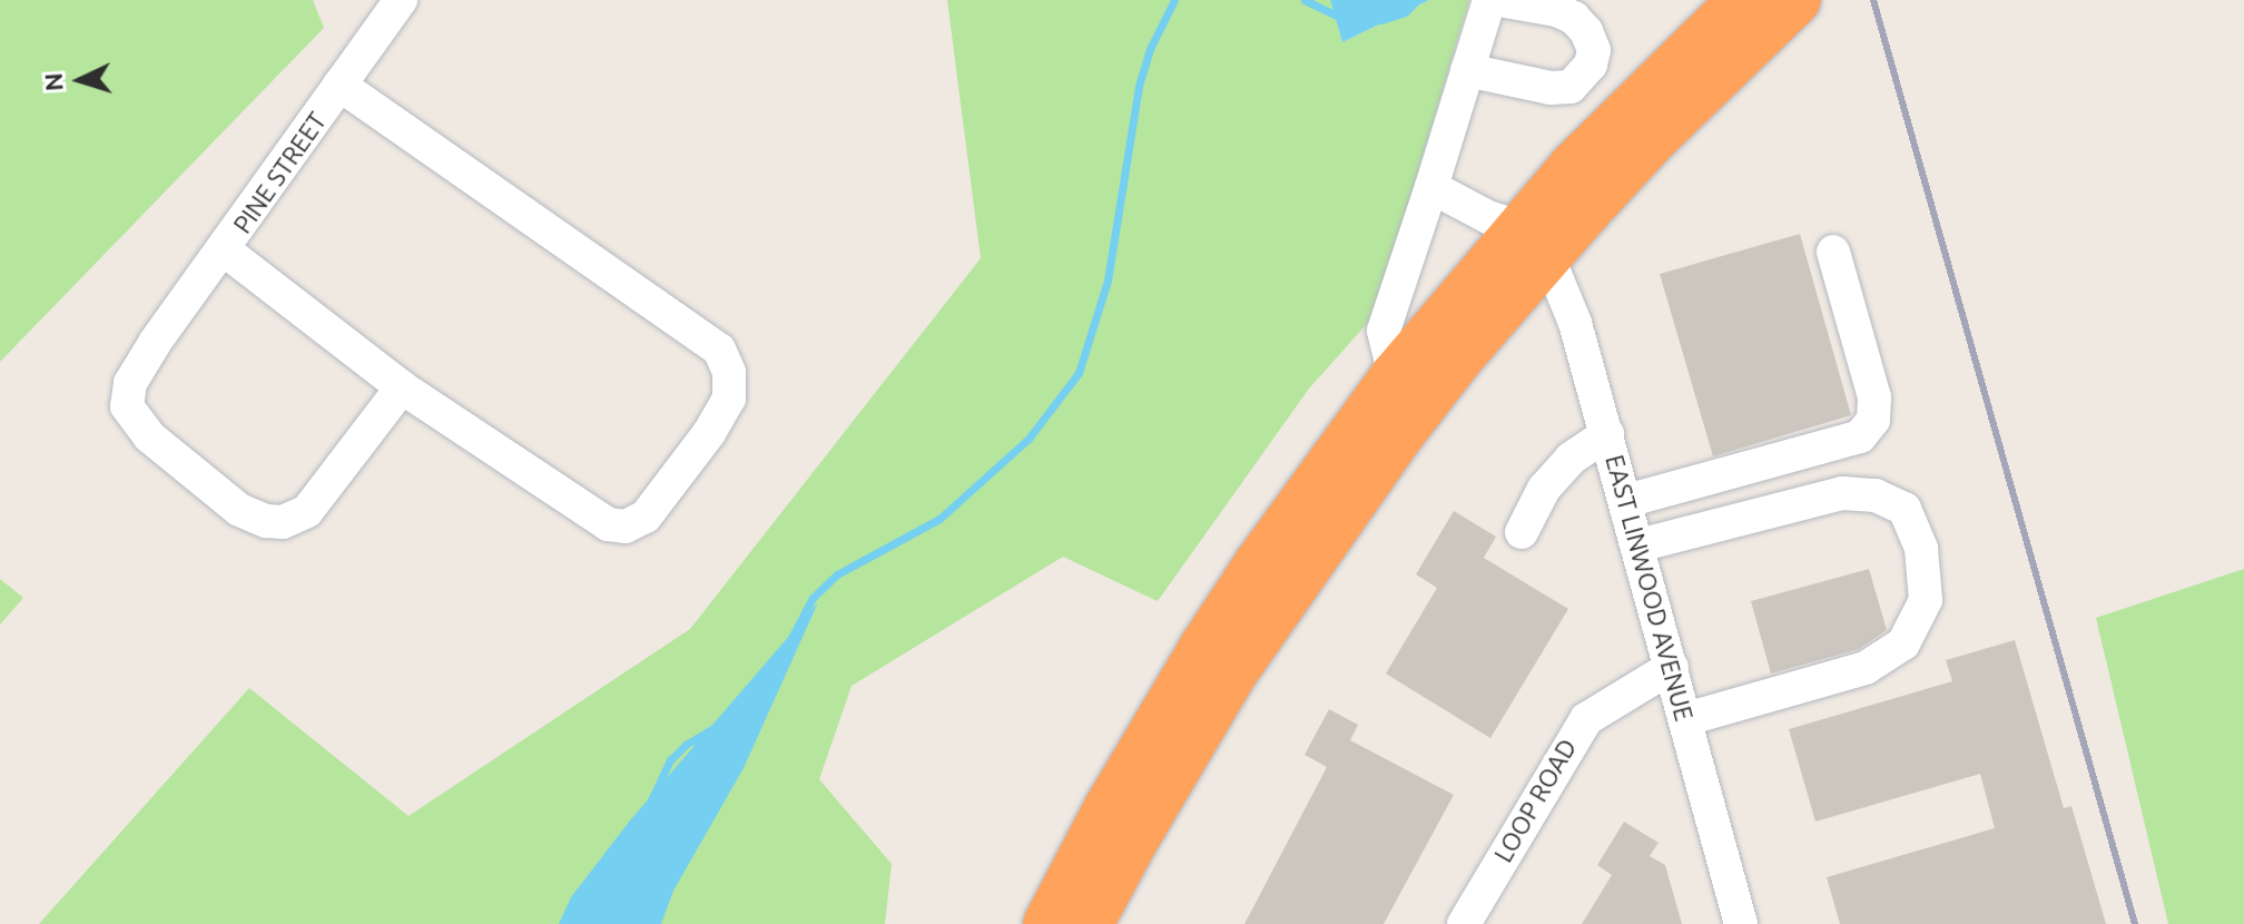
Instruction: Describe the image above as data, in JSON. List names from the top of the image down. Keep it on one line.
{"streets":{"street":["PINE STREET","EAST LINWOOD AVENUE","LOOP ROAD"]},"crossings":[["EAST LINWOOD AVENUE","LOOP ROAD"]],"north":"left"}
